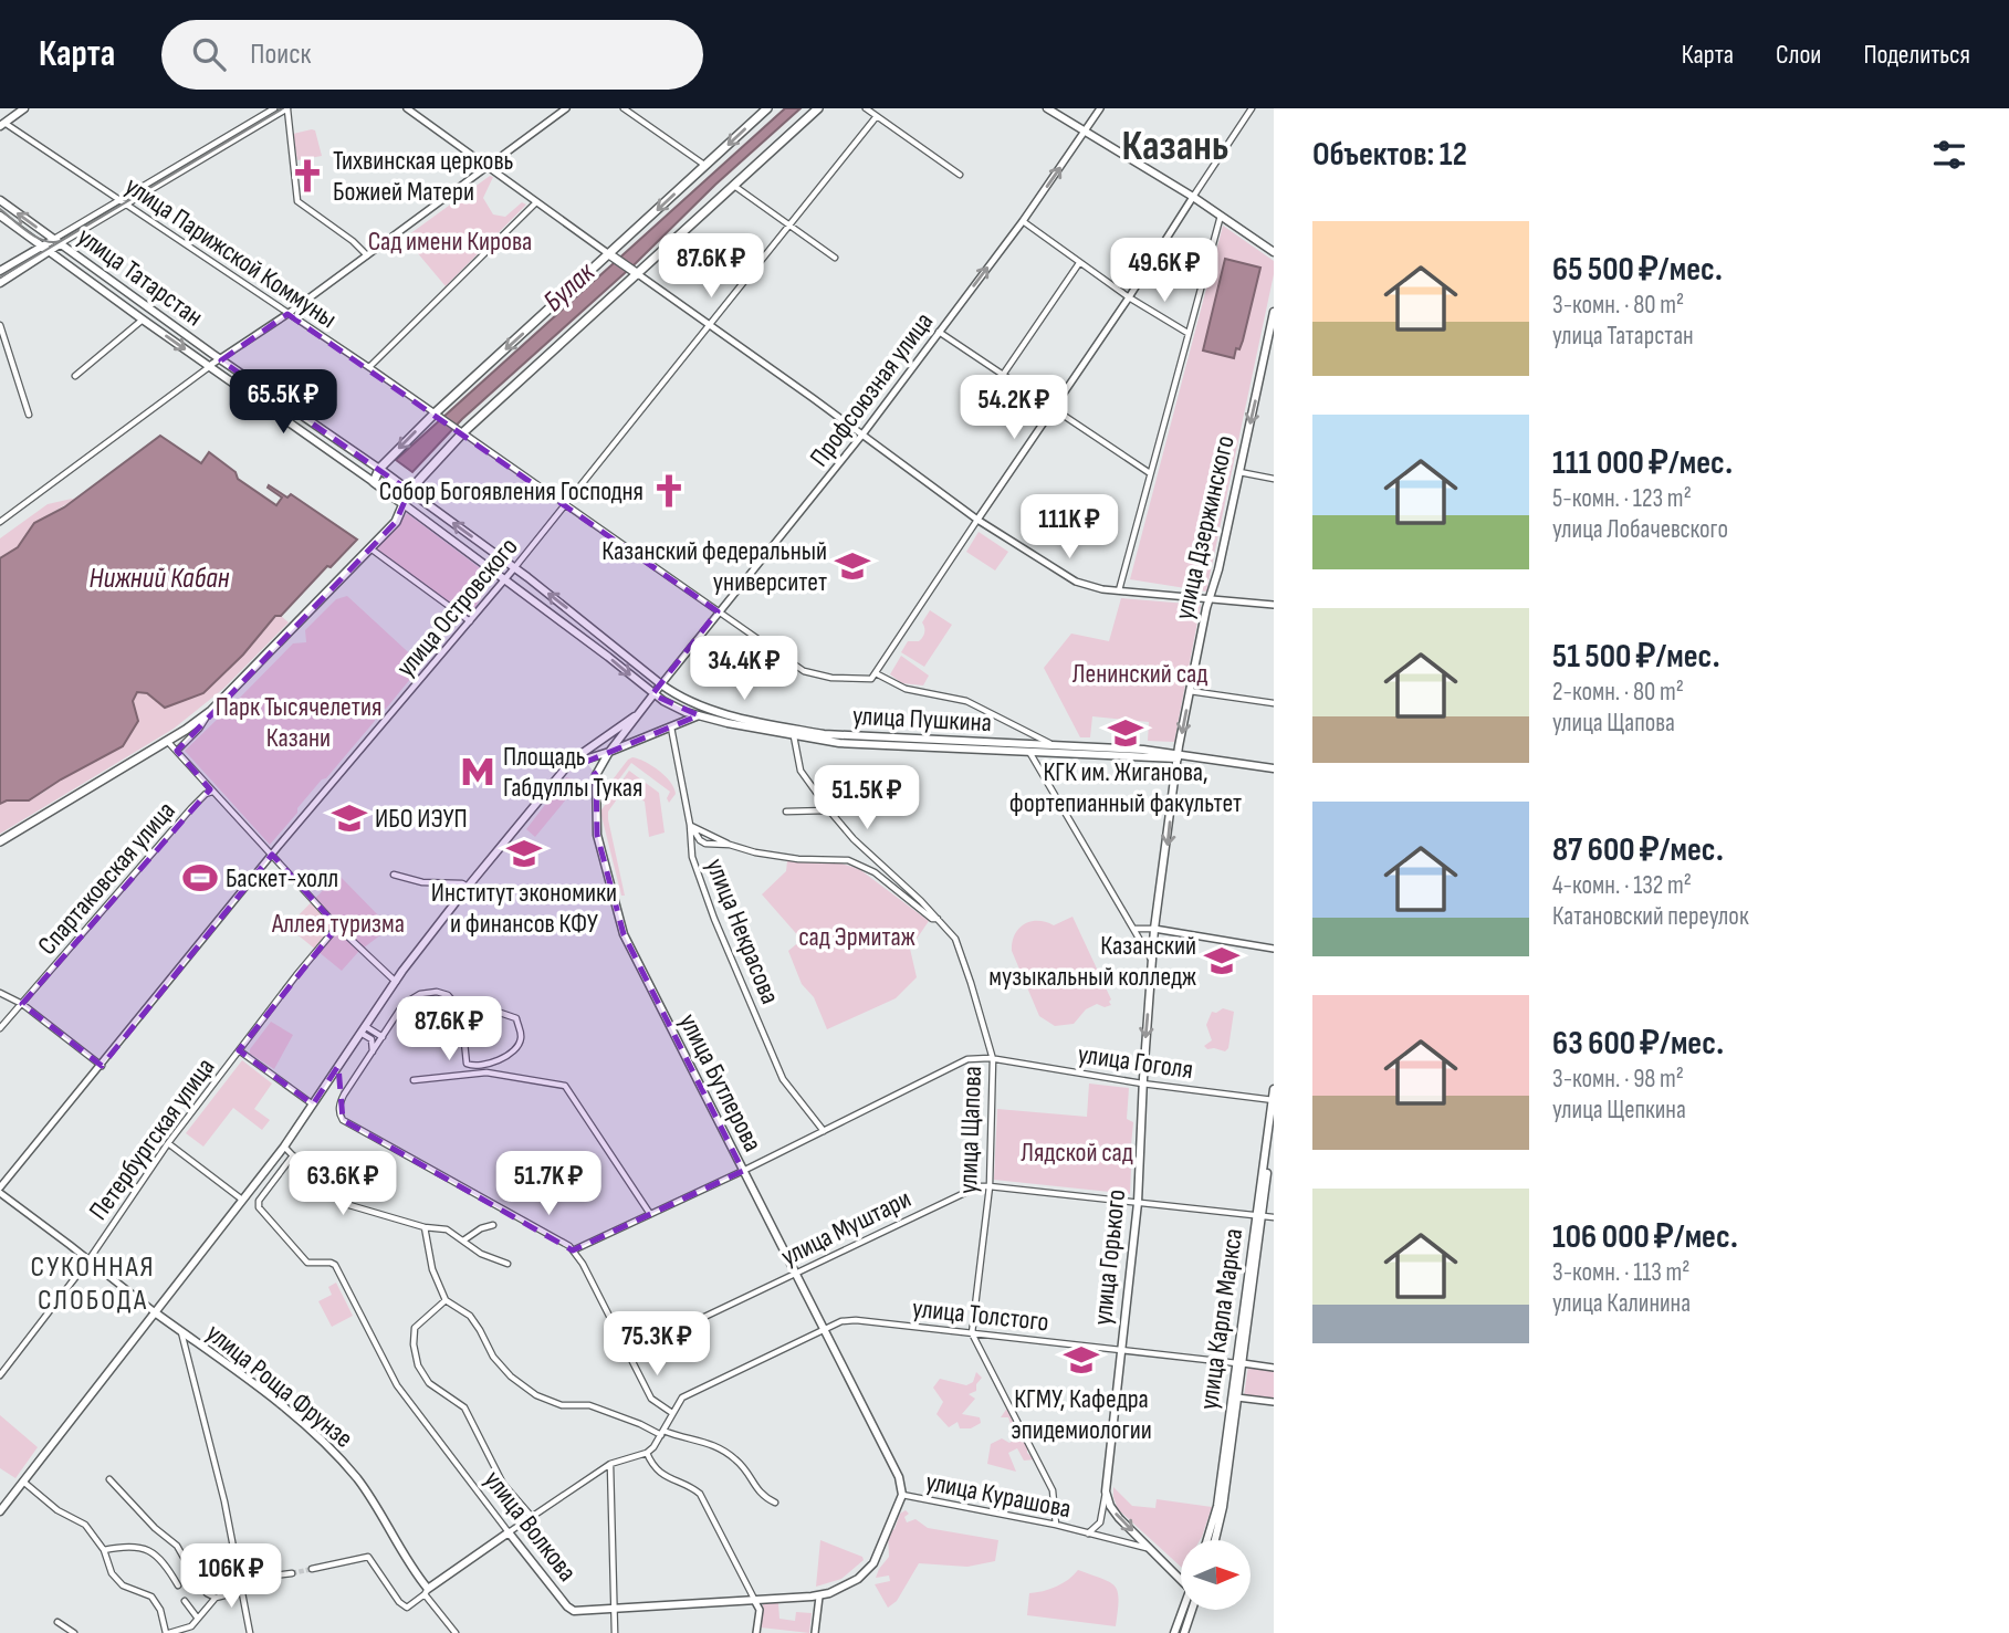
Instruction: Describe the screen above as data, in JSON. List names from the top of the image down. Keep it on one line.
{"streets":{"main road":["улица Татарстан","улица Дзержинского","улица Пушкина","улица Бутлерова","улица Горького","улица Карла Маркса","улица Роща Фрунзе","улица Волкова"],"street":["улица Парижской Коммуны","Профсоюзная улица","улица Островского","Спартаковская улица","улица Некрасова","улица Гоголя","улица Щапова","Петербургская улица","улица Муштари","улица Толстого","улица Курашова"]},"crossings":[["улица Парижской Коммуны","Профсоюзная улица"],["улица Парижской Коммуны","улица Островского"],["улица Татарстан","улица Пушкина"],["Профсоюзная улица","улица Пушкина"],["улица Дзержинского","улица Пушкина"],["улица Дзержинского","улица Горького"],["улица Островского","улица Пушкина"],["улица Пушкина","улица Щапова"],["улица Пушкина","улица Горького"],["улица Некрасова","улица Гоголя"],["улица Гоголя","улица Бутлерова"],["улица Гоголя","улица Щапова"],["улица Гоголя","улица Горького"],["улица Гоголя","улица Карла Маркса"],["улица Бутлерова","улица Муштари"],["улица Бутлерова","улица Толстого"],["улица Бутлерова","улица Курашова"],["улица Бутлерова","улица Волкова"],["улица Щапова","улица Муштари"],["улица Щапова","улица Толстого"],["улица Муштари","улица Горького"],["улица Муштари","улица Карла Маркса"],["улица Горького","улица Толстого"],["улица Горького","улица Курашова"],["улица Толстого","улица Карла Маркса"],["улица Курашова","улица Волкова"]],"one_way":["улица Дзержинского","улица Горького"],"districts":["Казань","СУКОННАЯ СЛОБОДА"],"water":["Булак","Нижний Кабан"],"parks":["Сад имени Кирова","Ленинский сад","Парк Тысячелетия Казани","Аллея туризма","сад Эрмитаж","Лядской сад"],"places":{"church":["Тихвинская церковь Божией Матери","Собор Богоявления Господня"],"school or university":["Казанский федеральный университет","КГК им. Жиганова, фортепианный факультет","ИБО ИЭУП","Институт экономики и финансов КФУ","Казанский музыкальный колледж","КГМУ, Кафедра эпидемиологии"],"metro station":["Площадь Габдуллы Тукая"],"sports":["Баскет-холл"]},"north":"right","page":{"header":"Карта","search":"Поиск","nav":["Карта","Слои","Поделиться"],"heading":"Объектов: 12","list":[{"name":"65 500 ₽/мес.","note":"3-комн. · 80 m² · улица Татарстан"},{"name":"111 000 ₽/мес.","note":"5-комн. · 123 m² · улица Лобачевского"},{"name":"51 500 ₽/мес.","note":"2-комн. · 80 m² · улица Щапова"},{"name":"87 600 ₽/мес.","note":"4-комн. · 132 m² · Катановский переулок"},{"name":"63 600 ₽/мес.","note":"3-комн. · 98 m² · улица Щепкина"},{"name":"106 000 ₽/мес.","note":"3-комн. · 113 m² · улица Калинина"}],"price":["87.6K ₽","49.6K ₽","65.5K ₽","54.2K ₽","111K ₽","34.4K ₽","51.5K ₽","87.6K ₽","63.6K ₽","51.7K ₽","75.3K ₽","106K ₽"]}}
